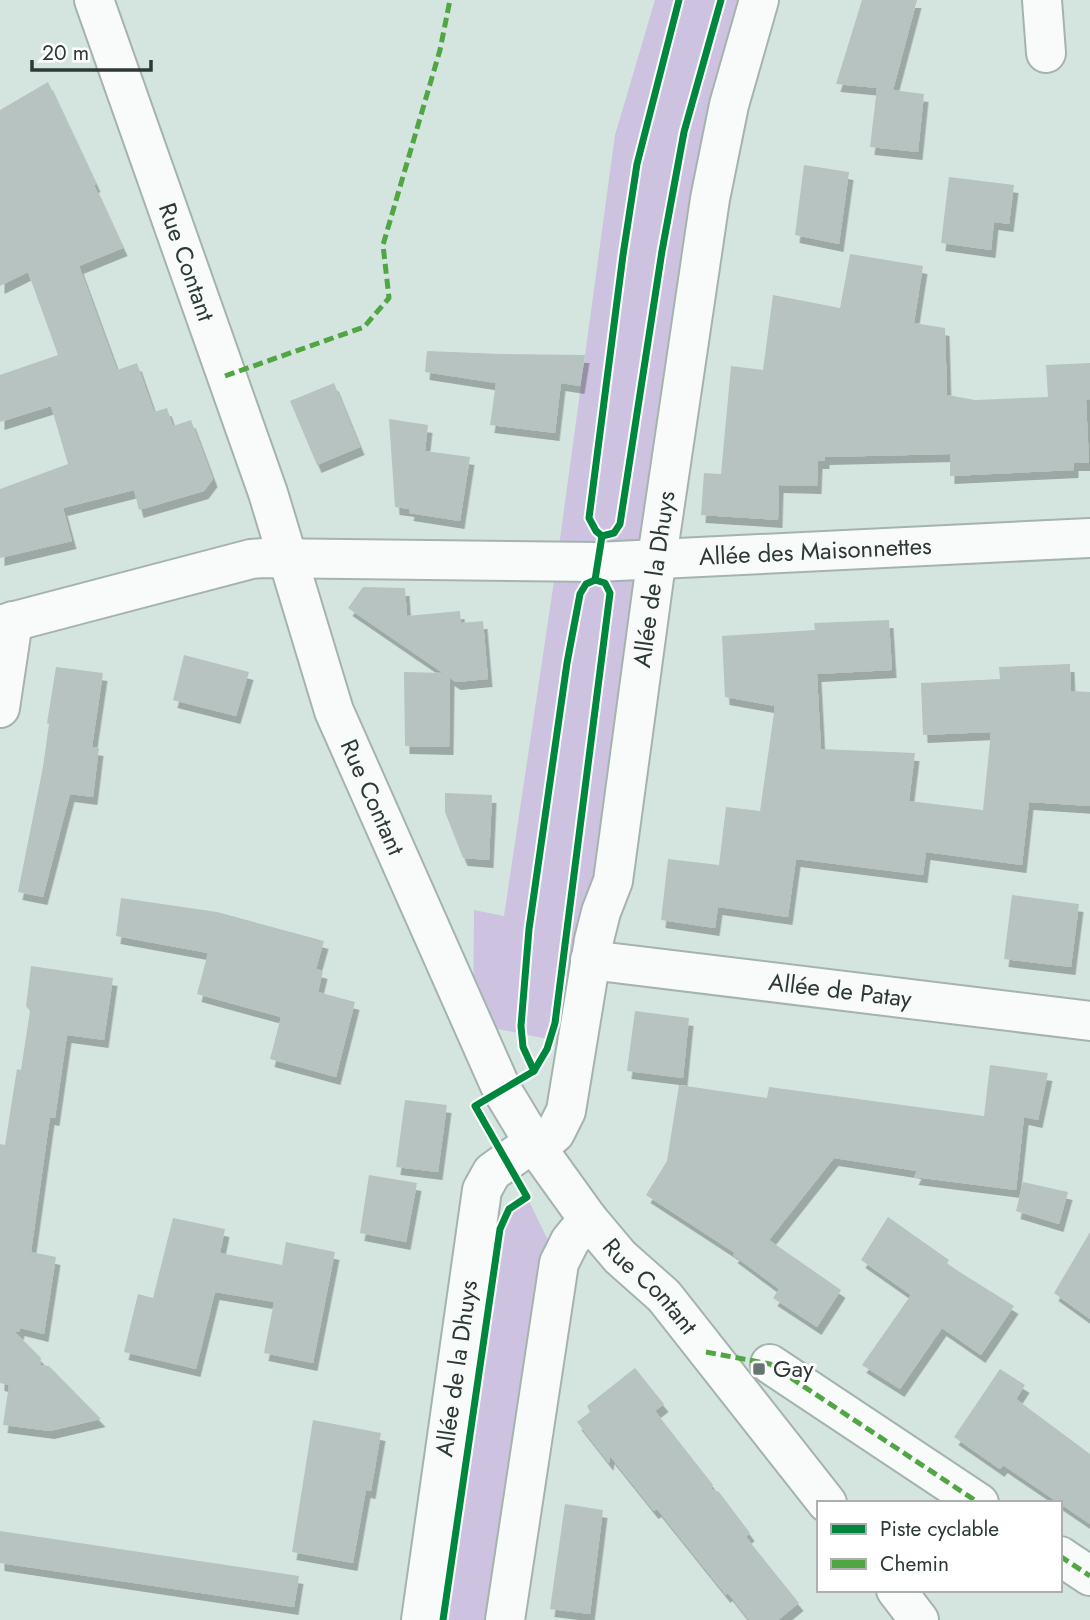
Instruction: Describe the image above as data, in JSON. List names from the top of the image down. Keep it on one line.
{"streets":{"street":["Rue Contant","Allée des Maisonnettes","Allée de la Dhuys","Allée de Patay"]},"crossings":[["Rue Contant","Allée des Maisonnettes"],["Rue Contant","Allée de la Dhuys"],["Allée des Maisonnettes","Allée de la Dhuys"],["Allée de la Dhuys","Allée de Patay"]],"places":{"transit":["Gay"]},"legend":["Piste cyclable","Chemin"],"scale_bar":"20 m"}
